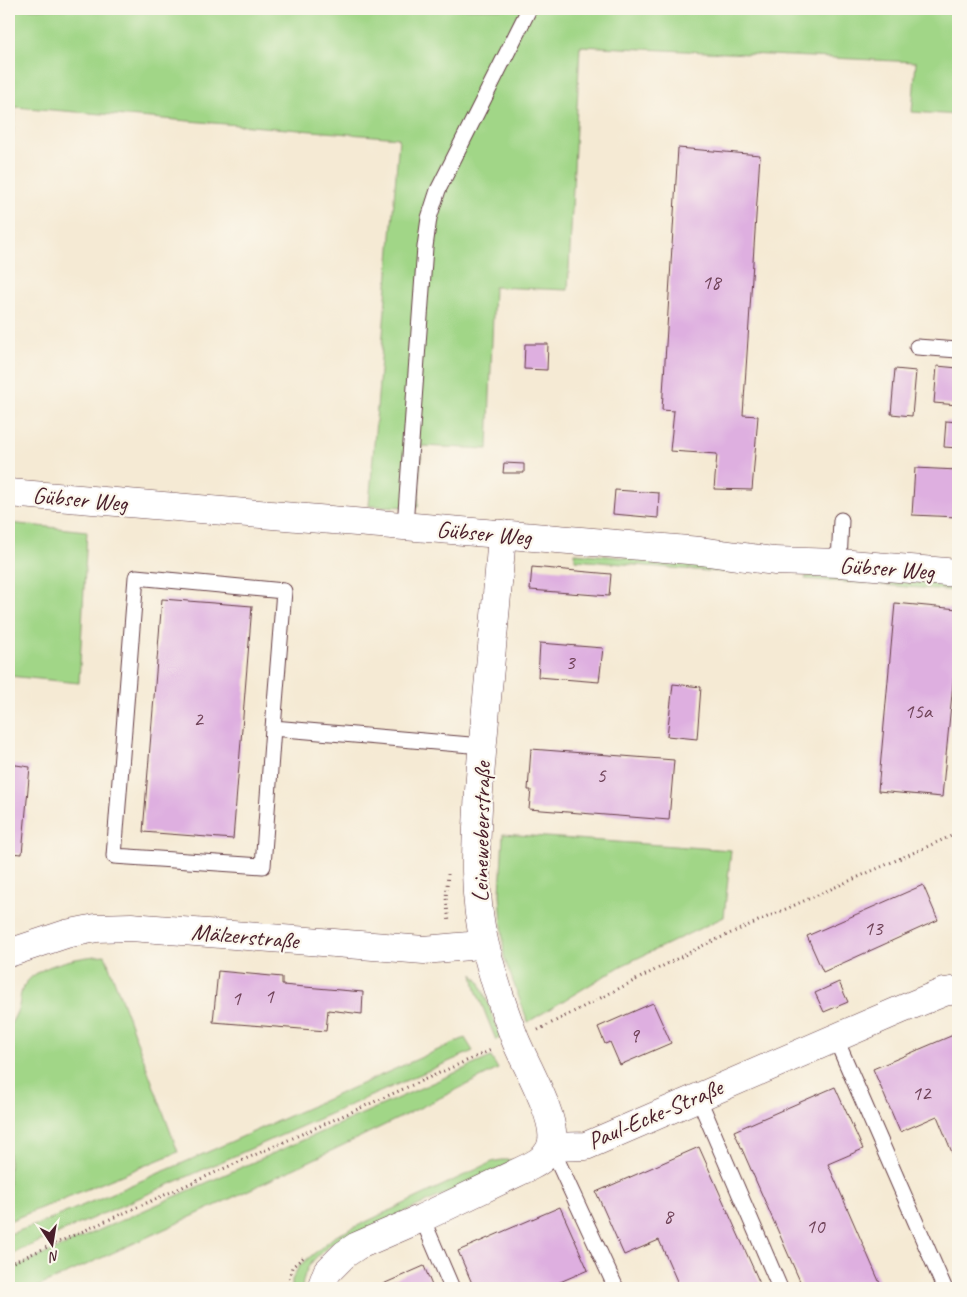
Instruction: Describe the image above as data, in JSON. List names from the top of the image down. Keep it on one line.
{"streets":{"street":["Gübser Weg","Leineweberstraße","Mälzerstraße","Paul-Ecke-Straße"]},"crossings":[["Gübser Weg","Leineweberstraße"],["Leineweberstraße","Mälzerstraße"],["Leineweberstraße","Paul-Ecke-Straße"]],"house_numbers":["18","3","15a","2","5","13","1","1","9","12","8","10"],"north":"bottom"}
